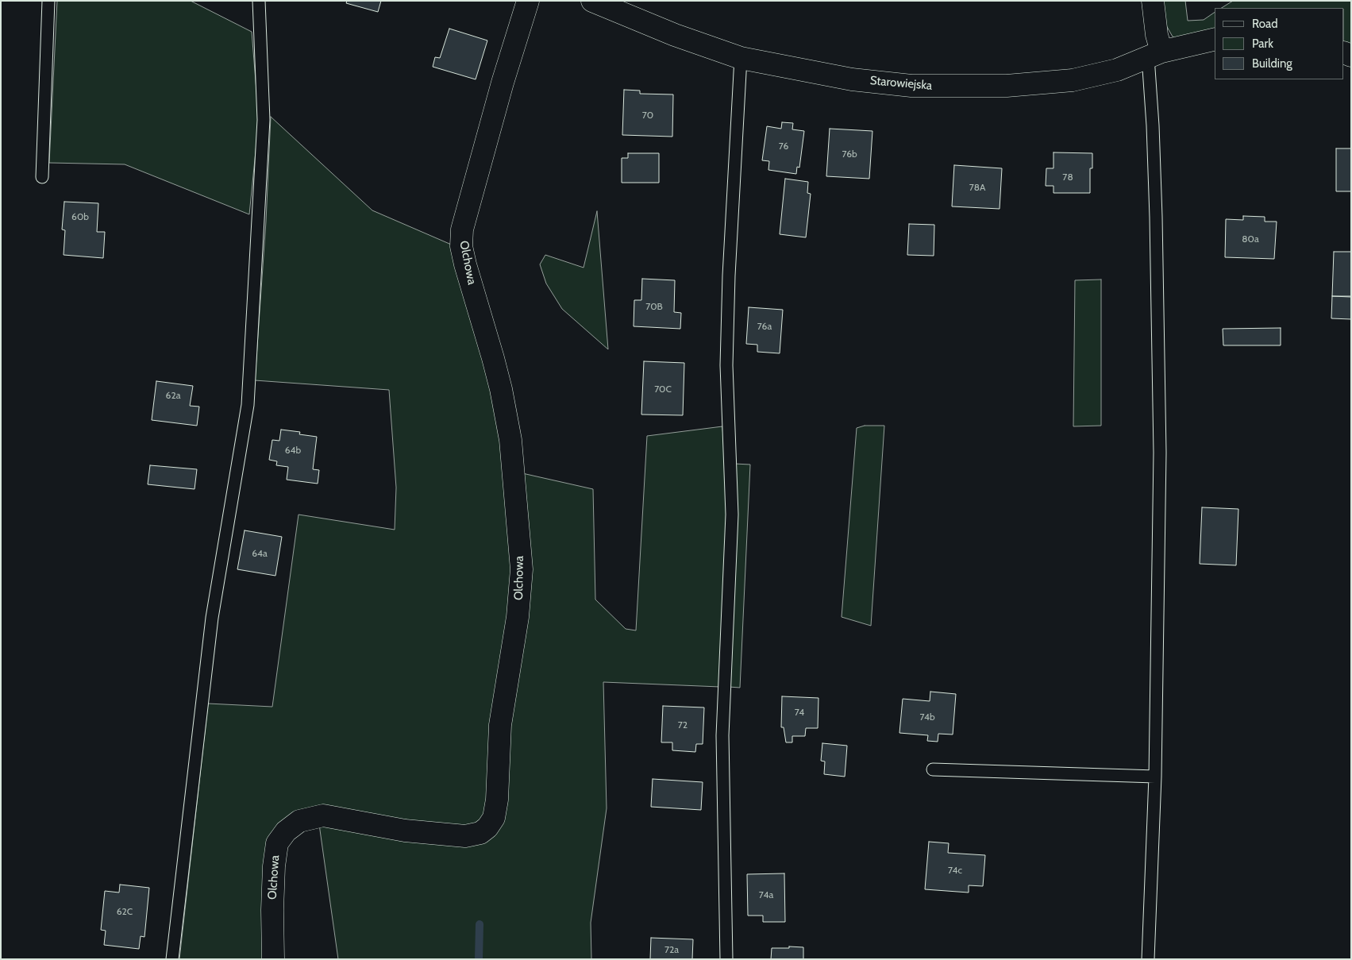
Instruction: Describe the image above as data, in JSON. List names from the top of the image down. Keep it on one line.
{"streets":{"street":["Starowiejska","Olchowa"]},"house_numbers":["70","76","76b","78","78A","60b","80a","70B","76a","70C","62a","64b","64a","74","74b","72","74c","74a","62C","72a"],"legend":["Road","Park","Building"]}
